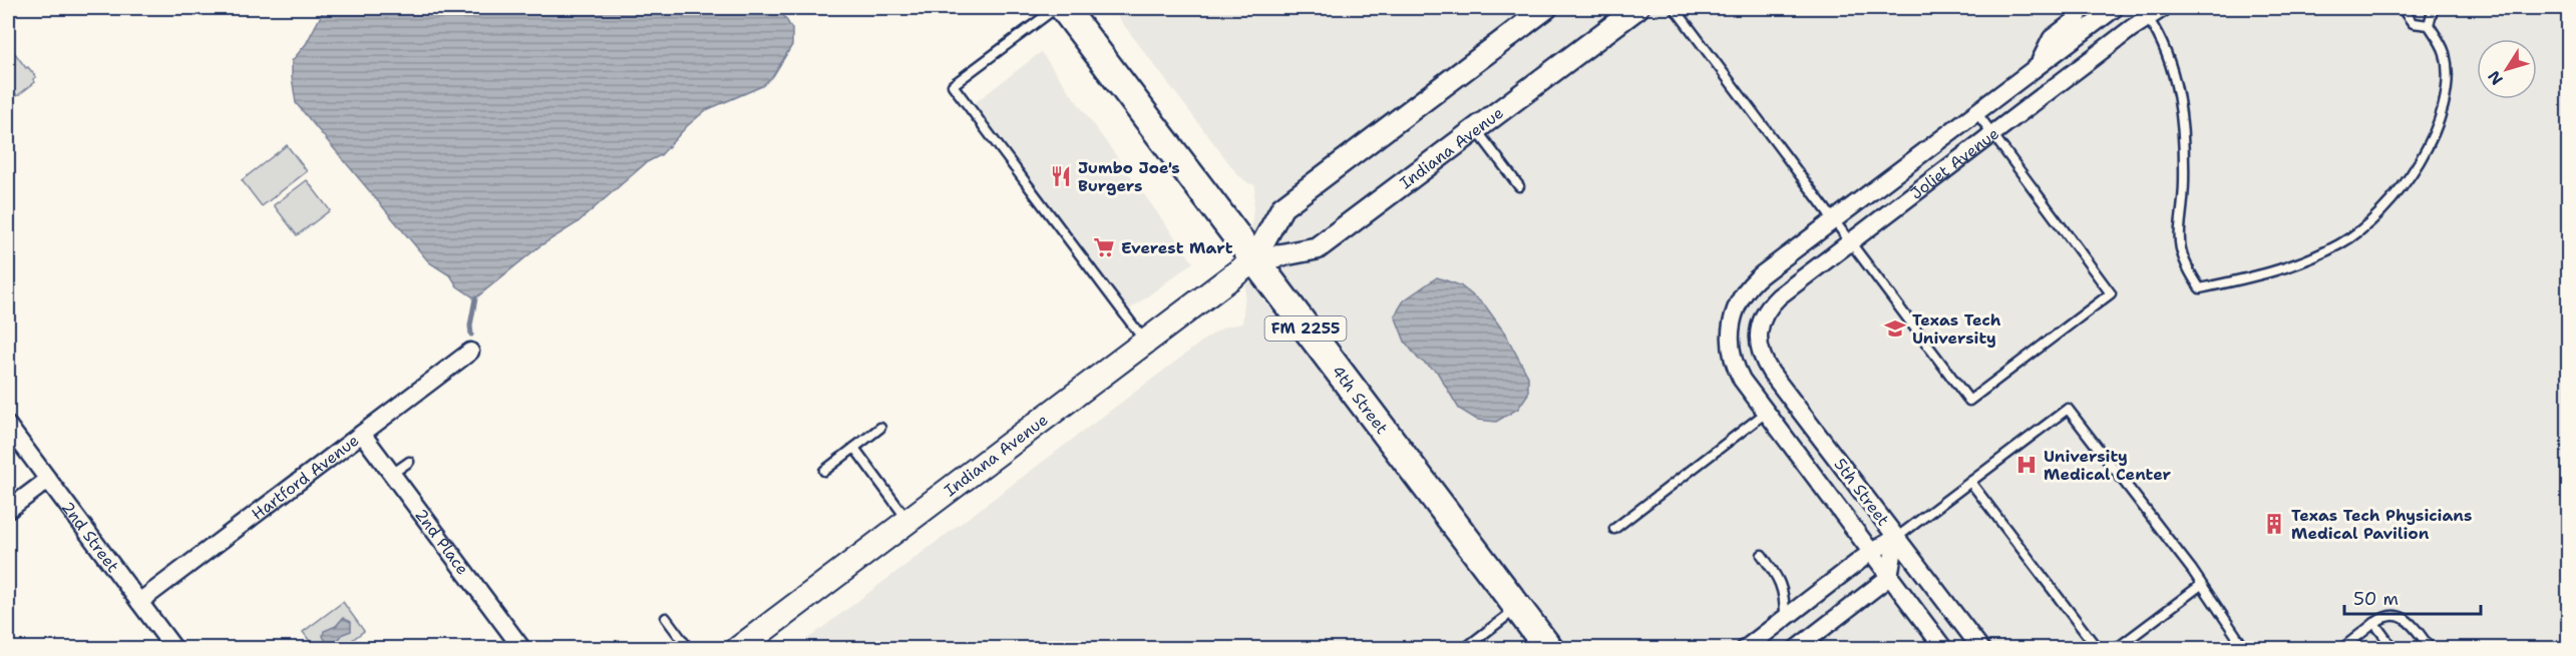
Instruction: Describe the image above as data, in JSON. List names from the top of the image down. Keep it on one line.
{"streets":{"main road":["Indiana Avenue","FM 2255","4th Street"],"street":["Joliet Avenue","Hartford Avenue","5th Street","2nd Street","2nd Place"]},"crossings":[["Indiana Avenue","4th Street"],["Joliet Avenue","5th Street"],["Hartford Avenue","2nd Street"],["Hartford Avenue","2nd Place"]],"places":{"restaurant":["Jumbo Joe's Burgers"],"supermarket":["Everest Mart"],"school or university":["Texas Tech University"],"hospital":["University Medical Center"],"building":["Texas Tech Physicians Medical Pavilion"]},"scale_bar":"50 m","north":"bottom left"}
